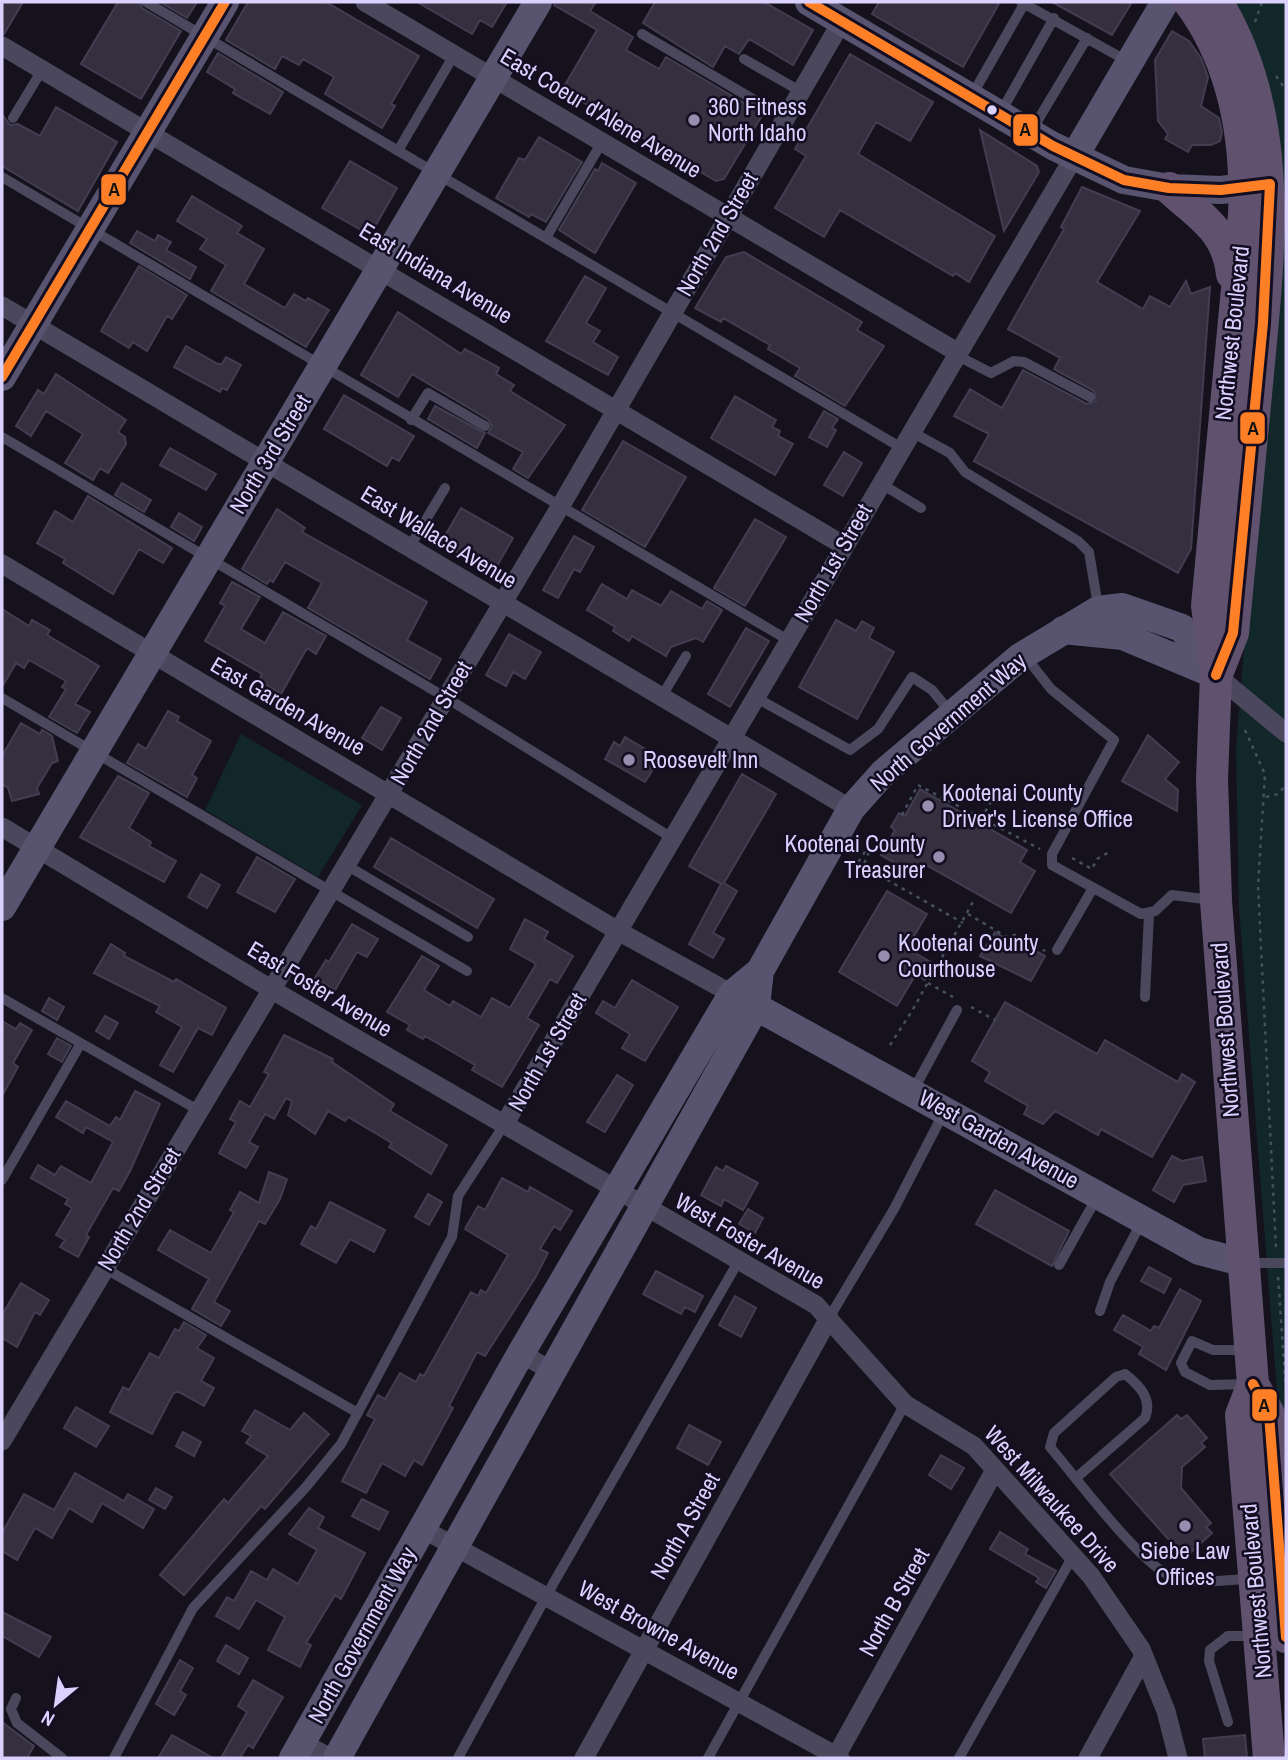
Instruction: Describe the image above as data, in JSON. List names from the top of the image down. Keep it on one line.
{"streets":{"main road":["Northwest Boulevard","North 3rd Street","North 1st Street","North Government Way","West Garden Avenue"],"street":["East Coeur d'Alene Avenue","North 2nd Street","East Indiana Avenue","East Wallace Avenue","East Garden Avenue","East Foster Avenue","West Foster Avenue","West Milwaukee Drive","North A Street","North B Street","West Browne Avenue"]},"crossings":[["East Coeur d'Alene Avenue","North 2nd Street"],["East Coeur d'Alene Avenue","North 3rd Street"],["East Coeur d'Alene Avenue","North 1st Street"],["North 2nd Street","East Indiana Avenue"],["North 2nd Street","East Wallace Avenue"],["North 2nd Street","East Garden Avenue"],["North 2nd Street","East Foster Avenue"],["East Indiana Avenue","North 3rd Street"],["East Indiana Avenue","North 1st Street"],["Northwest Boulevard","West Garden Avenue"],["North 3rd Street","East Wallace Avenue"],["North 3rd Street","East Garden Avenue"],["North 3rd Street","East Foster Avenue"],["East Wallace Avenue","North 1st Street"],["East Wallace Avenue","North Government Way"],["North 1st Street","East Garden Avenue"],["North 1st Street","East Foster Avenue"],["East Garden Avenue","North Government Way"],["East Garden Avenue","West Garden Avenue"],["North Government Way","East Foster Avenue"],["North Government Way","West Garden Avenue"],["North Government Way","West Foster Avenue"],["North Government Way","West Browne Avenue"],["West Foster Avenue","West Milwaukee Drive"],["West Foster Avenue","North A Street"],["West Milwaukee Drive","North A Street"],["West Milwaukee Drive","North B Street"],["North A Street","West Browne Avenue"],["North B Street","West Browne Avenue"]],"places":["360 Fitness North Idaho","Roosevelt Inn","Kootenai County Driver's License Office","Kootenai County Treasurer","Kootenai County Courthouse","Siebe Law Offices"],"lines":["transit line A"],"north":"bottom left"}
